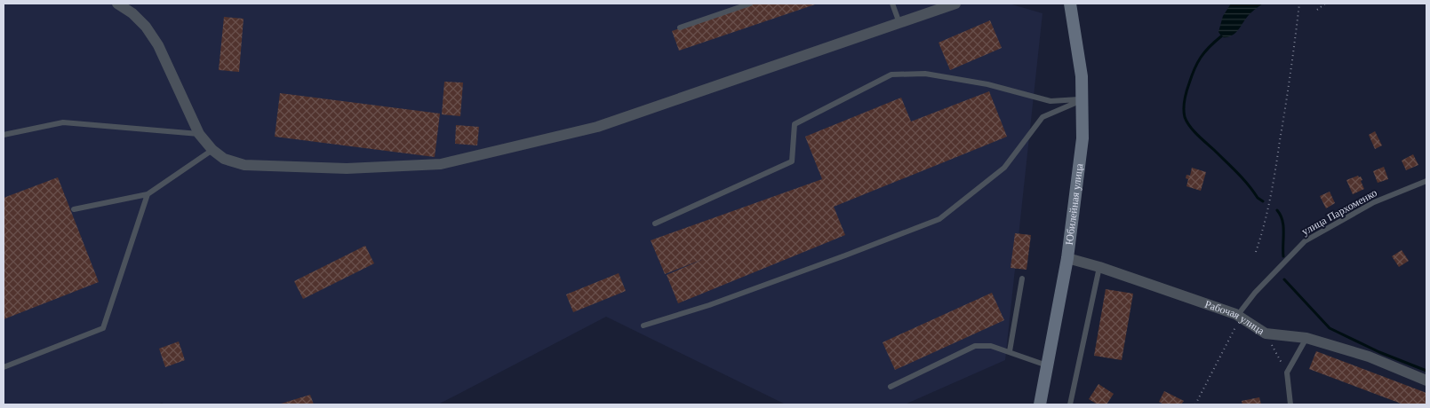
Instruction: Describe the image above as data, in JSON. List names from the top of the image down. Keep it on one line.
{"streets":{"main road":["Юбилейная улица"],"street":["Рабочая улица"],"lane":["улица Пархоменко"]},"crossings":[["Юбилейная улица","Рабочая улица"],["улица Пархоменко","Рабочая улица"]]}
